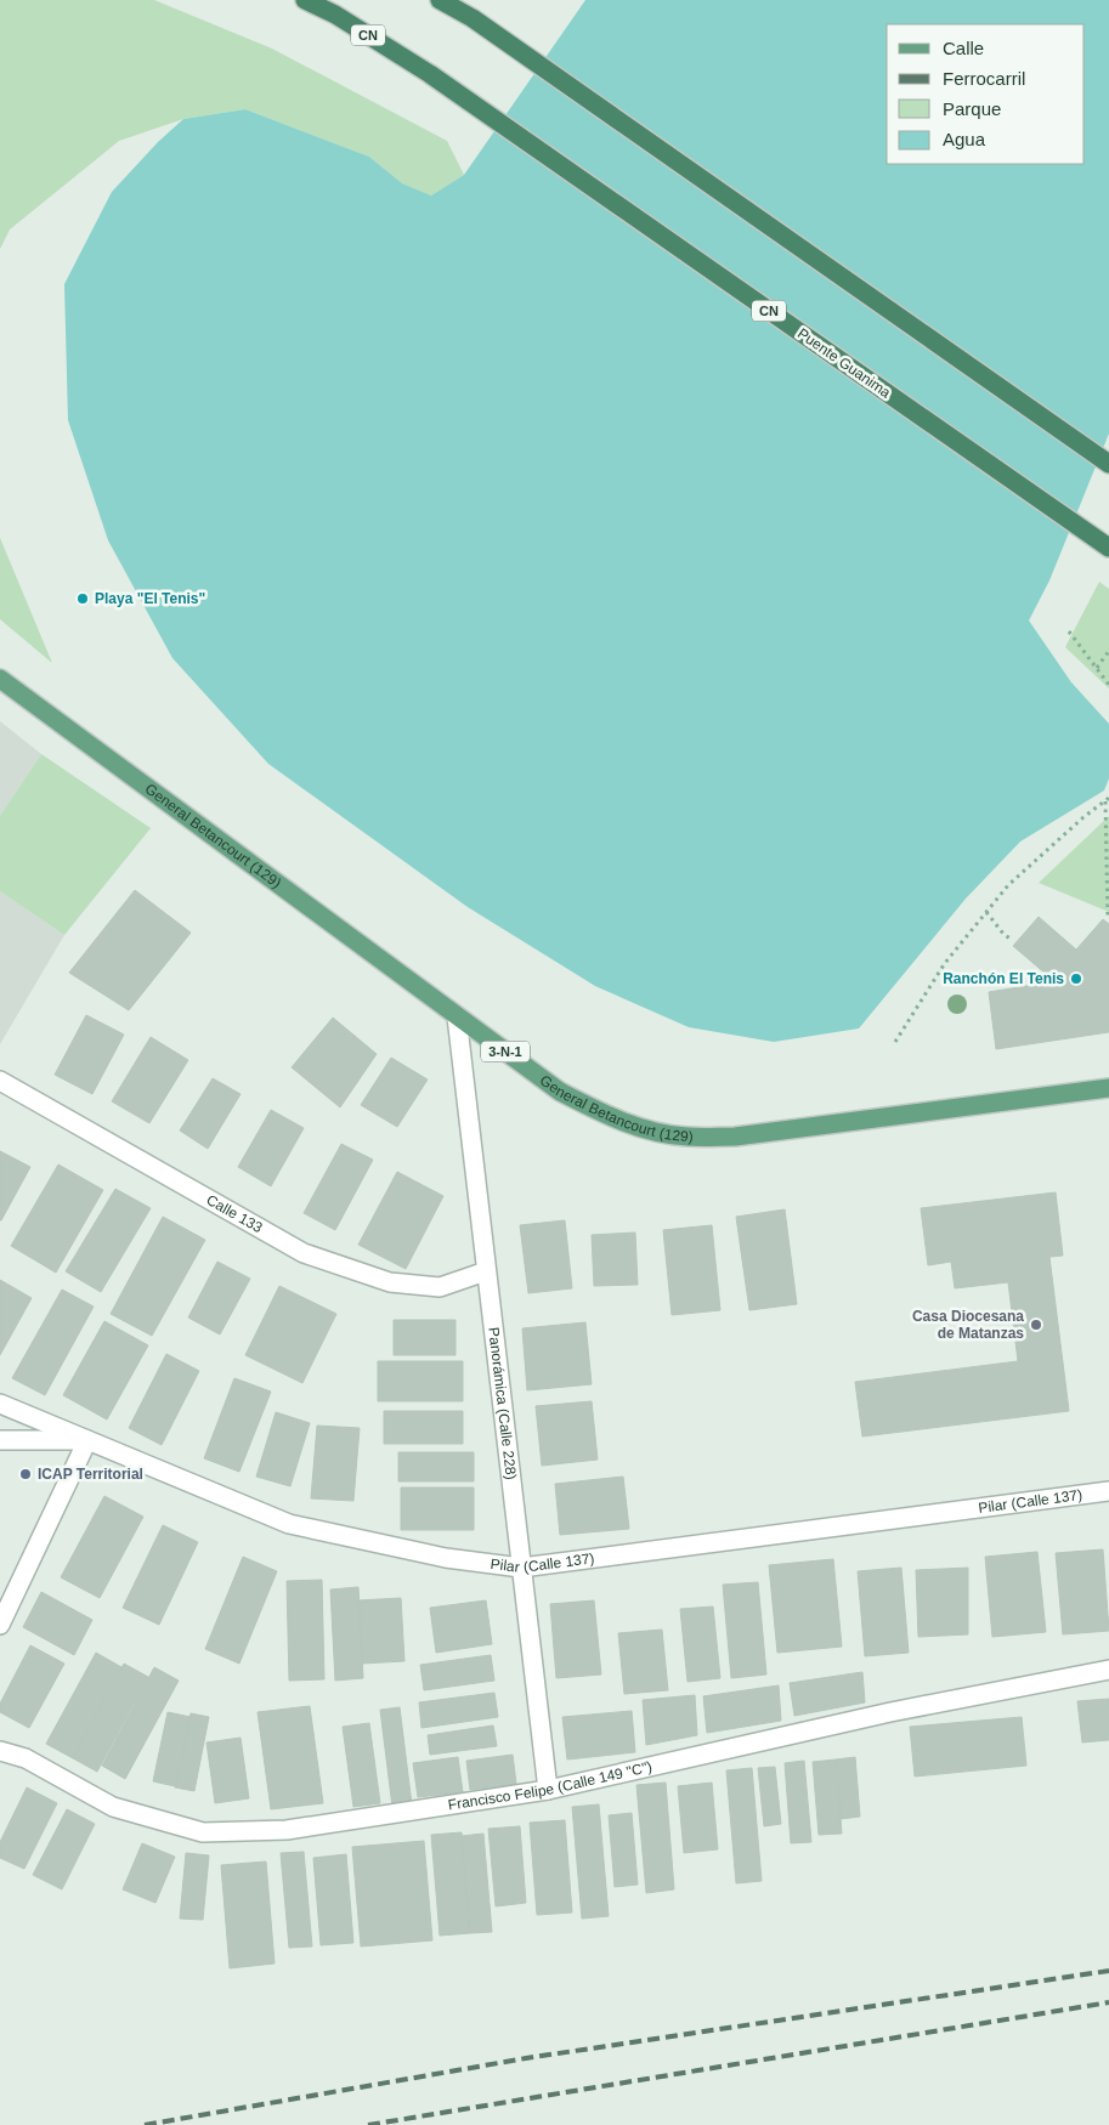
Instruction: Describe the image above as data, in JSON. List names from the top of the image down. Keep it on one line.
{"streets":{"highway":["CN","Puente Guanima"],"main road":["General Betancourt (129)","3-N-1"],"street":["Calle 133","Panorámica (Calle 228)","Pilar (Calle 137)","Francisco Felipe (Calle 149 \"C\")"]},"crossings":[["General Betancourt (129)","Panorámica (Calle 228)"],["Calle 133","Panorámica (Calle 228)"],["Panorámica (Calle 228)","Pilar (Calle 137)"],["Panorámica (Calle 228)","Francisco Felipe (Calle 149 \"C\")"]],"places":["Playa \"El Tenis\"","Ranchón El Tenis","Casa Diocesana de Matanzas","ICAP Territorial"],"legend":["Calle","Ferrocarril","Parque","Agua"]}
